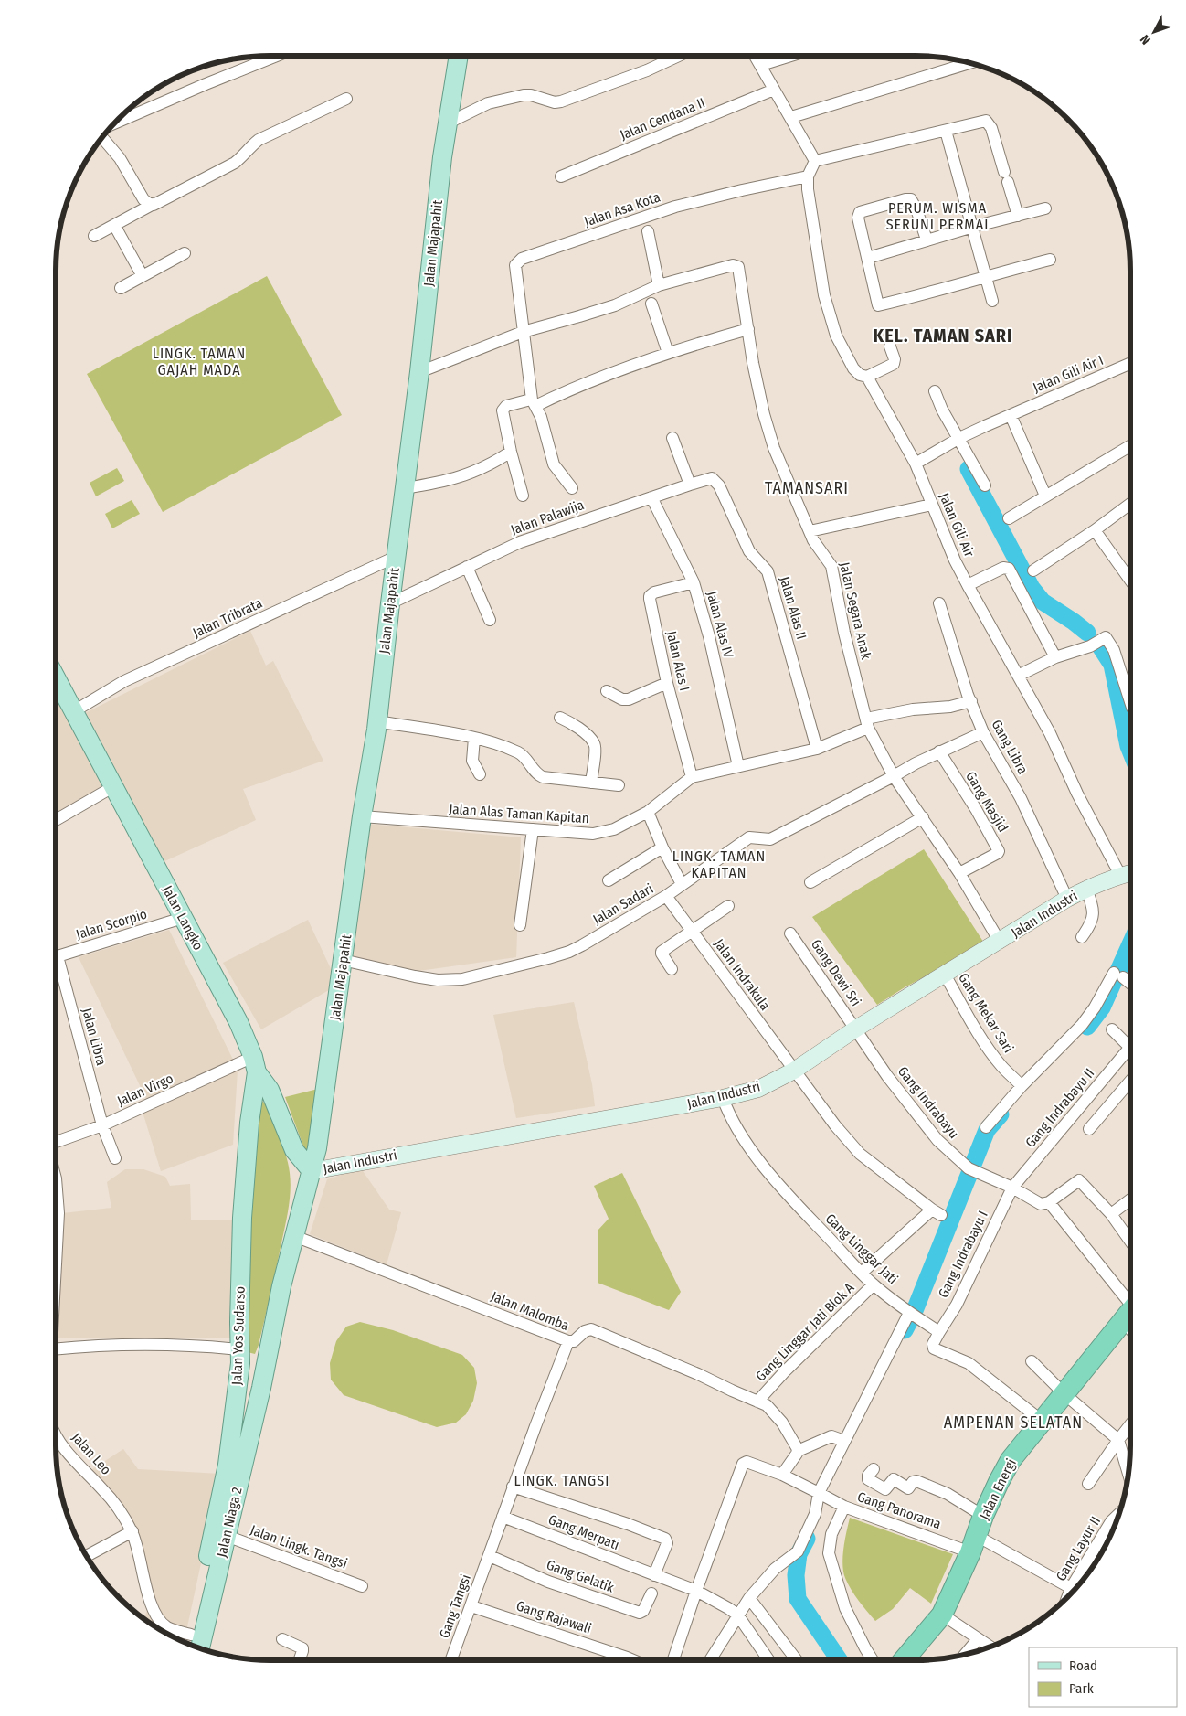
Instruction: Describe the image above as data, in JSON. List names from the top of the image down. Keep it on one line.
{"streets":{"highway":["Jalan Energi"],"main road":["Jalan Majapahit","Jalan Langko","Jalan Yos Sudarso","Jalan Niaga 2"],"street":["Jalan Cendana II","Jalan Asa Kota","Jalan Gili Air I","Jalan Palawija","Jalan Gili Air","Jalan Alas II","Jalan Segara Anak","Jalan Tribrata","Jalan Alas IV","Jalan Alas I","Gang Libra","Gang Masjid","Jalan Alas Taman Kapitan","Jalan Sadari","Jalan Industri","Jalan Scorpio","Gang Dewi Sri","Jalan Indrakula","Gang Mekar Sari","Jalan Libra","Jalan Virgo","Gang Indrabayu","Gang Indrabayu II","Gang Linggar Jati","Gang Indrabayu I","Jalan Malomba","Gang Linggar Jati Blok A","Jalan Leo","Gang Panorama","Gang Merpati","Jalan Lingk. Tangsi","Gang Layur II","Gang Gelatik","Gang Tangsi","Gang Rajawali"]},"crossings":[["Jalan Asa Kota","Jalan Gili Air"],["Jalan Majapahit","Jalan Palawija"],["Jalan Majapahit","Jalan Tribrata"],["Jalan Majapahit","Jalan Alas Taman Kapitan"],["Jalan Majapahit","Jalan Sadari"],["Jalan Majapahit","Jalan Industri"],["Jalan Majapahit","Jalan Langko"],["Jalan Majapahit","Jalan Yos Sudarso"],["Jalan Gili Air I","Jalan Gili Air"],["Jalan Palawija","Jalan Alas II"],["Jalan Palawija","Jalan Alas IV"],["Jalan Gili Air","Jalan Industri"],["Jalan Alas II","Jalan Alas Taman Kapitan"],["Jalan Segara Anak","Gang Masjid"],["Jalan Segara Anak","Jalan Alas Taman Kapitan"],["Jalan Segara Anak","Jalan Sadari"],["Jalan Segara Anak","Jalan Industri"],["Jalan Tribrata","Jalan Langko"],["Jalan Alas IV","Jalan Alas I"],["Jalan Alas IV","Jalan Alas Taman Kapitan"],["Jalan Alas I","Jalan Alas Taman Kapitan"],["Gang Libra","Jalan Industri"],["Jalan Sadari","Jalan Indrakula"],["Jalan Industri","Jalan Langko"],["Jalan Industri","Gang Dewi Sri"],["Jalan Industri","Jalan Indrakula"],["Jalan Industri","Gang Mekar Sari"],["Jalan Industri","Gang Indrabayu"],["Jalan Industri","Gang Linggar Jati"],["Jalan Industri","Jalan Yos Sudarso"],["Jalan Langko","Jalan Scorpio"],["Jalan Langko","Jalan Virgo"],["Jalan Langko","Jalan Yos Sudarso"],["Gang Dewi Sri","Gang Indrabayu"],["Jalan Indrakula","Gang Linggar Jati"],["Jalan Libra","Jalan Virgo"],["Jalan Virgo","Jalan Yos Sudarso"],["Gang Indrabayu","Gang Indrabayu II"],["Gang Indrabayu","Gang Indrabayu I"],["Gang Indrabayu II","Gang Indrabayu I"],["Gang Linggar Jati","Gang Indrabayu I"],["Gang Linggar Jati","Gang Linggar Jati Blok A"],["Jalan Malomba","Jalan Yos Sudarso"],["Jalan Malomba","Gang Merpati"],["Jalan Malomba","Gang Gelatik"],["Jalan Malomba","Gang Tangsi"],["Jalan Yos Sudarso","Jalan Leo"],["Jalan Yos Sudarso","Jalan Niaga 2"],["Jalan Energi","Gang Panorama"],["Gang Panorama","Gang Merpati"],["Gang Panorama","Gang Layur II"],["Jalan Niaga 2","Jalan Lingk. Tangsi"],["Gang Gelatik","Gang Tangsi"],["Gang Tangsi","Gang Rajawali"]],"districts":["PERUM. WISMA SERUNI PERMAI","KEL. TAMAN SARI","LINGK. TAMAN GAJAH MADA","TAMANSARI","LINGK. TAMAN KAPITAN","AMPENAN SELATAN","LINGK. TANGSI"],"legend":["Road","Park"],"north":"bottom left"}
